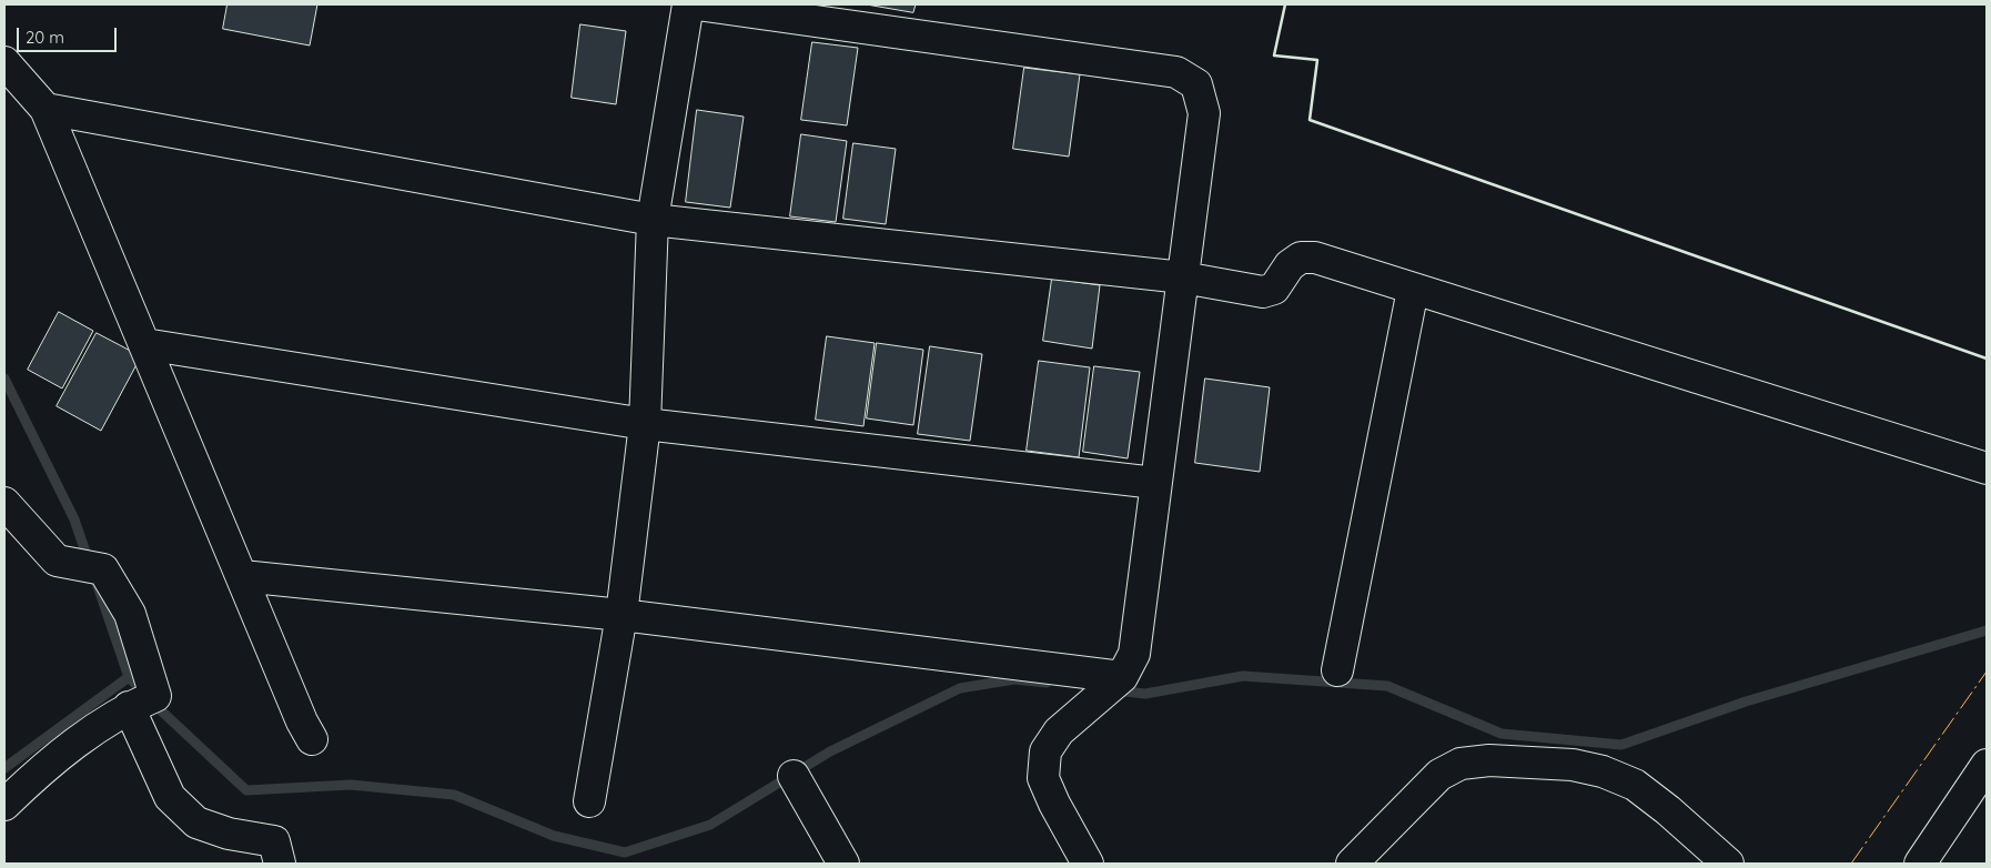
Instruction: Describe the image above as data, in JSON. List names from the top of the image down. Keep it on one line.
{"scale_bar":"20 m"}
